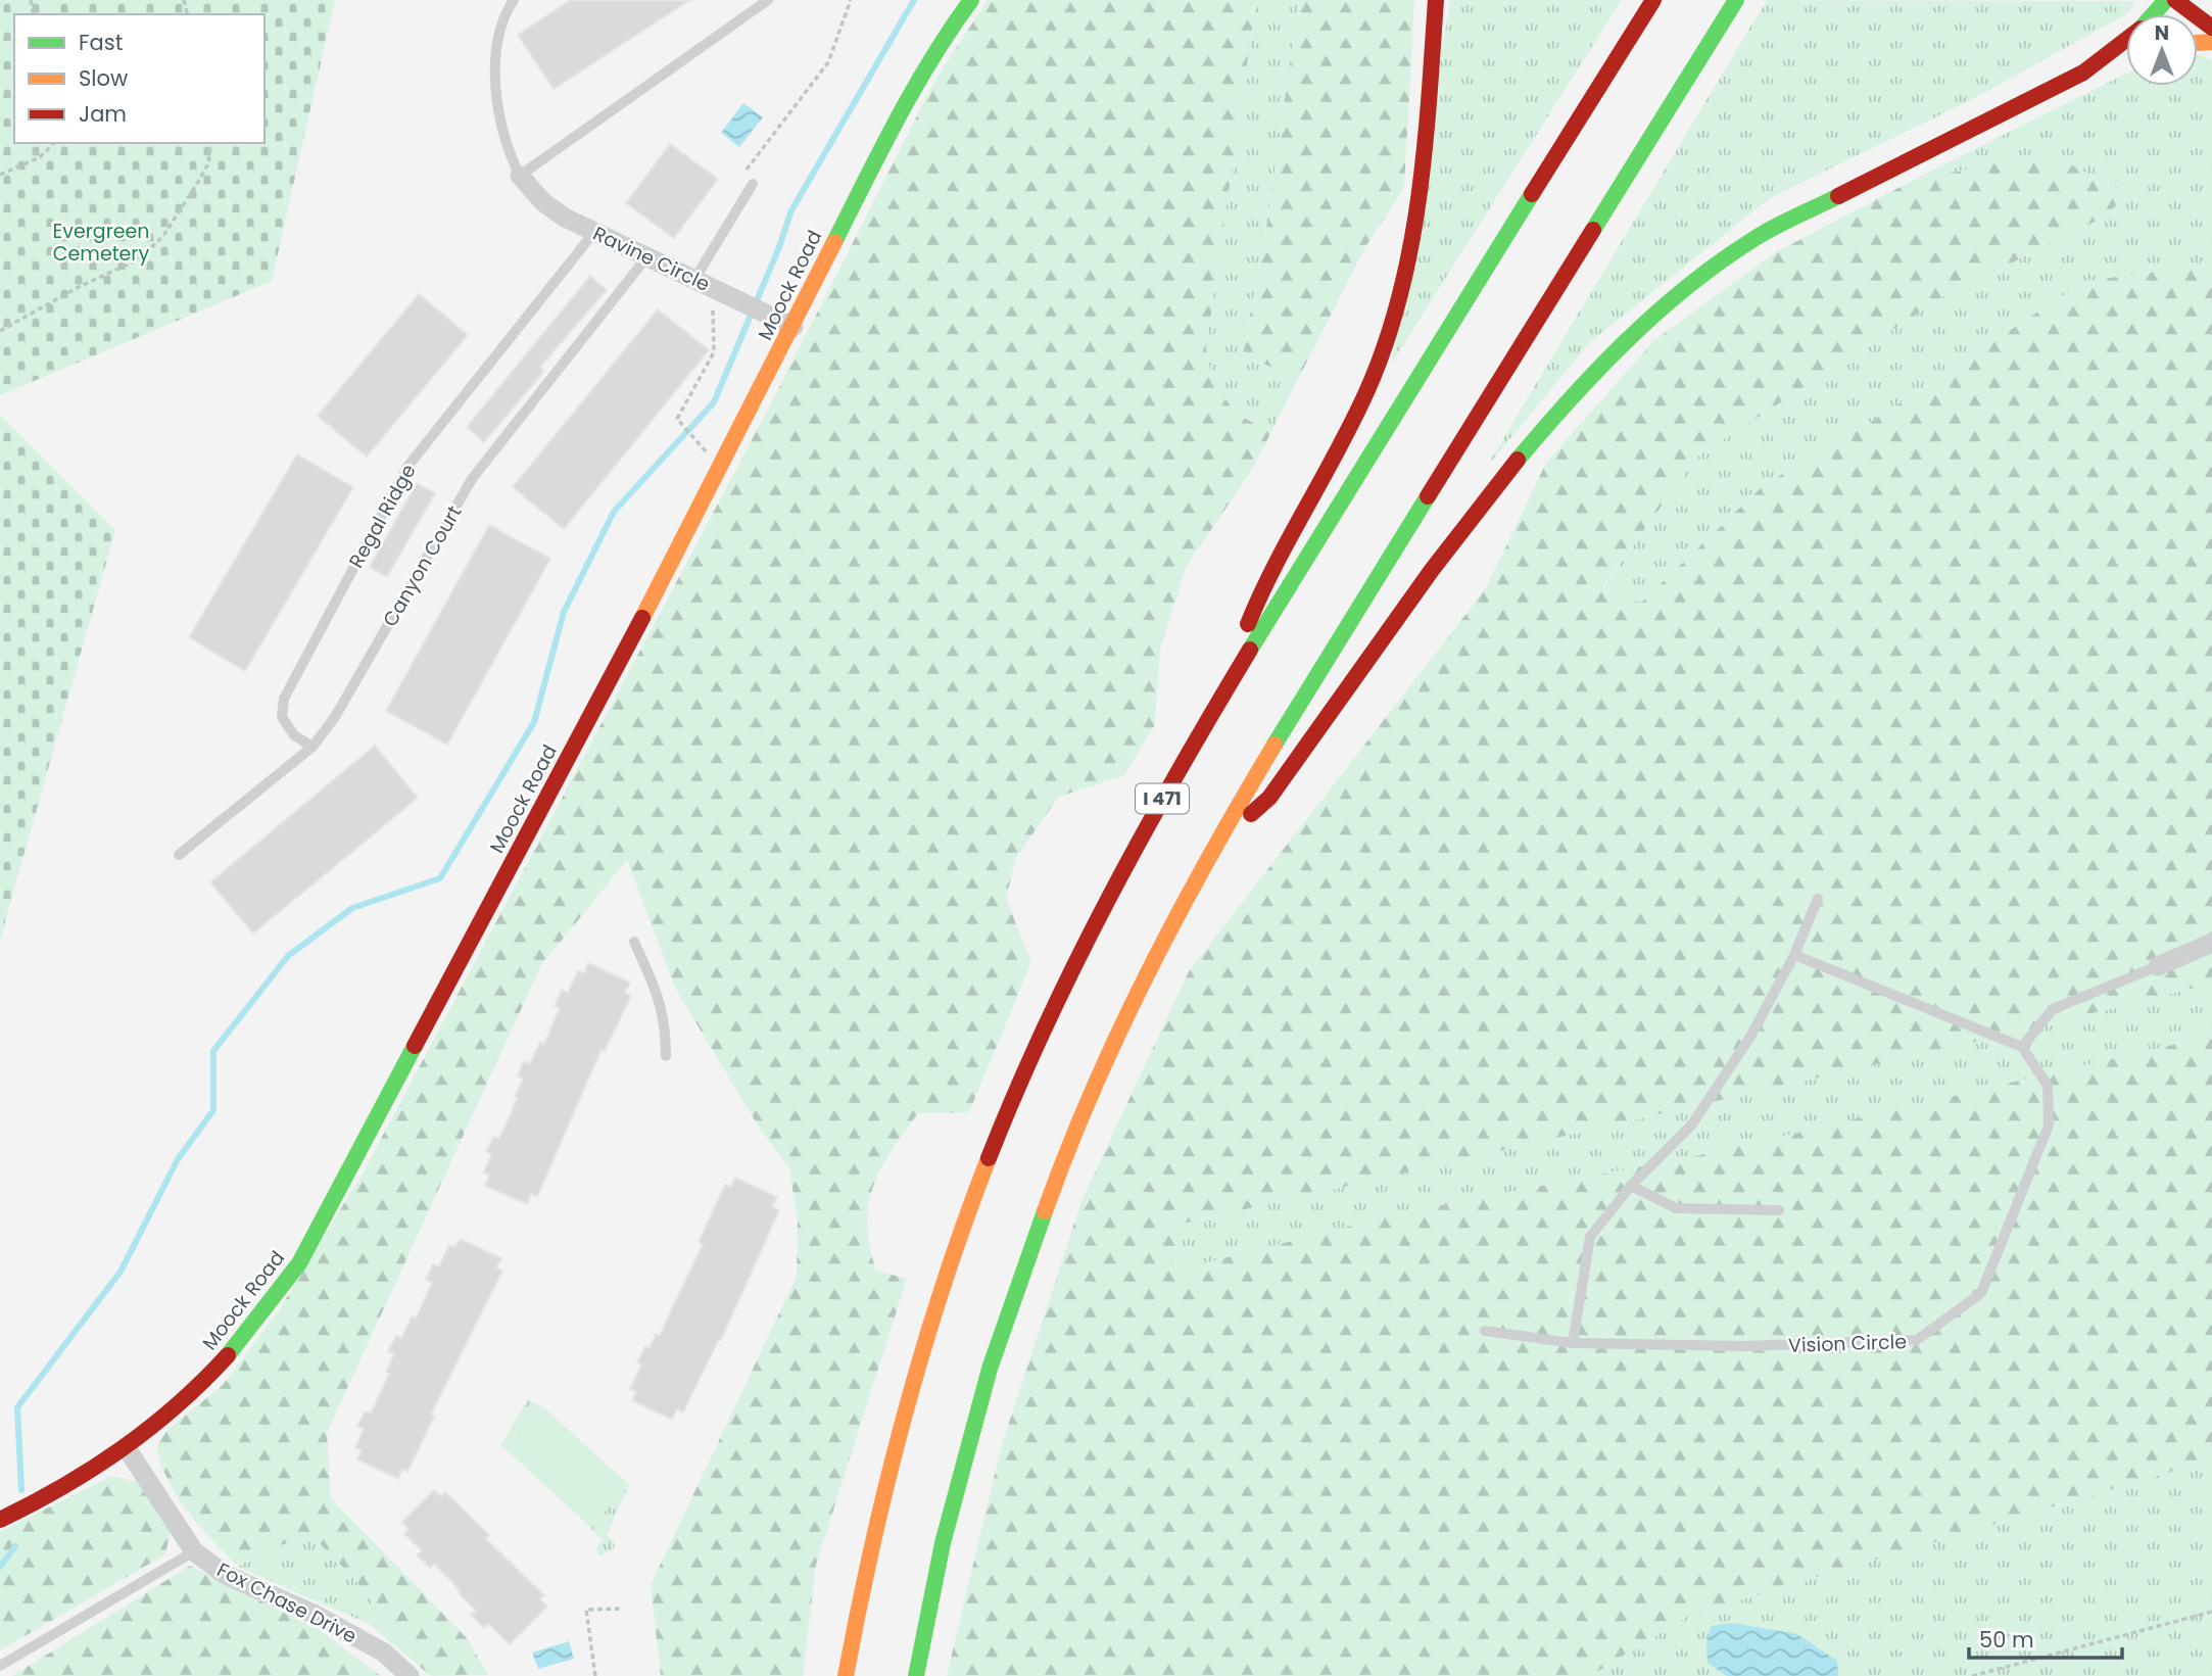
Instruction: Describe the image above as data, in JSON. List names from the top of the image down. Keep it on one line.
{"streets":{"main road":["Moock Road","I 471"],"street":["Ravine Circle","Fox Chase Drive"],"lane":["Regal Ridge","Canyon Court","Vision Circle"]},"crossings":[["Ravine Circle","Moock Road"],["Ravine Circle","Regal Ridge"],["Ravine Circle","Canyon Court"],["Moock Road","Fox Chase Drive"],["Regal Ridge","Canyon Court"]],"parks":["Evergreen Cemetery"],"legend":["Fast","Slow","Jam"],"scale_bar":"50 m","north":"top"}
